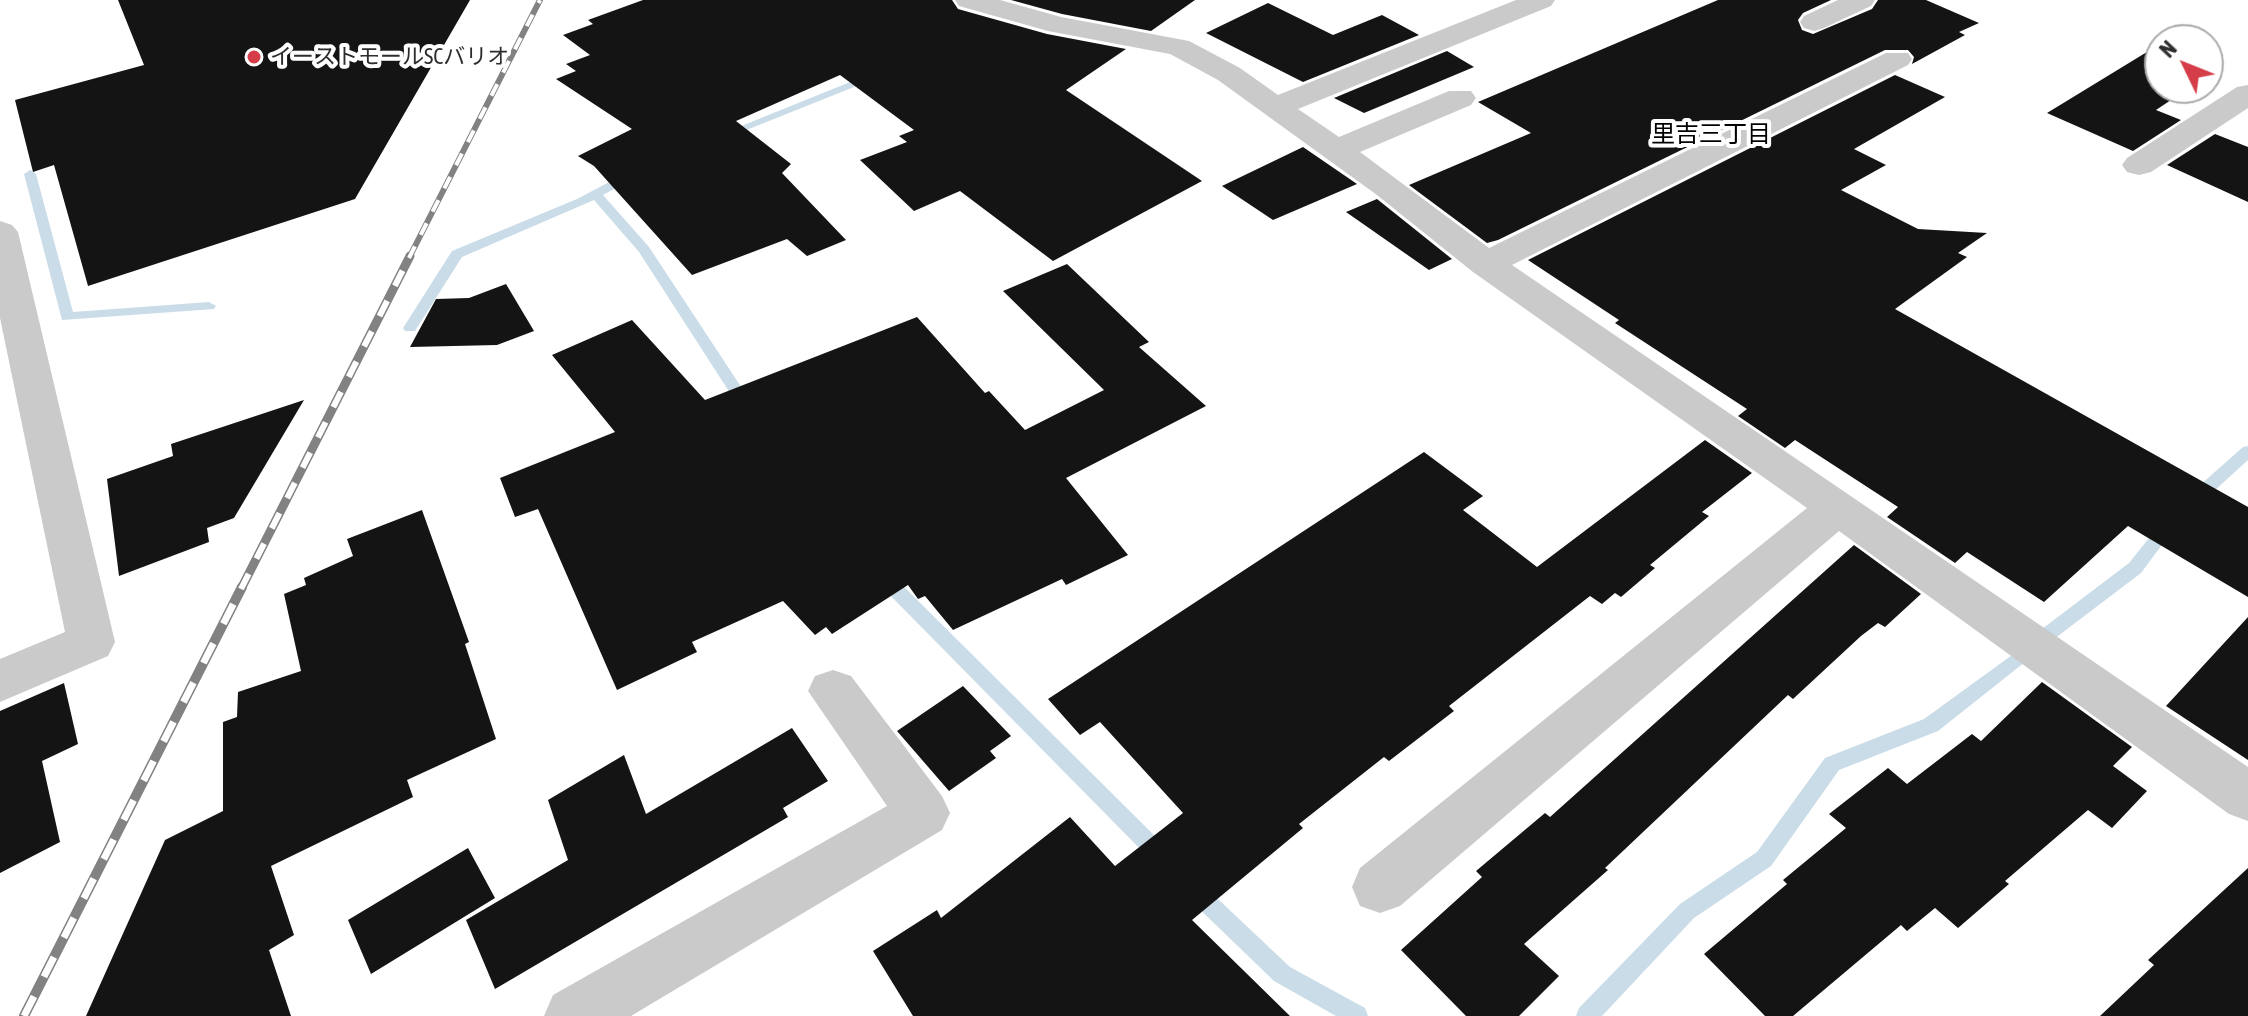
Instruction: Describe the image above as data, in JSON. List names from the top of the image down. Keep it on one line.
{"districts":["里吉三丁目"],"places":["イーストモールSCバリオ"],"north":"top left"}
